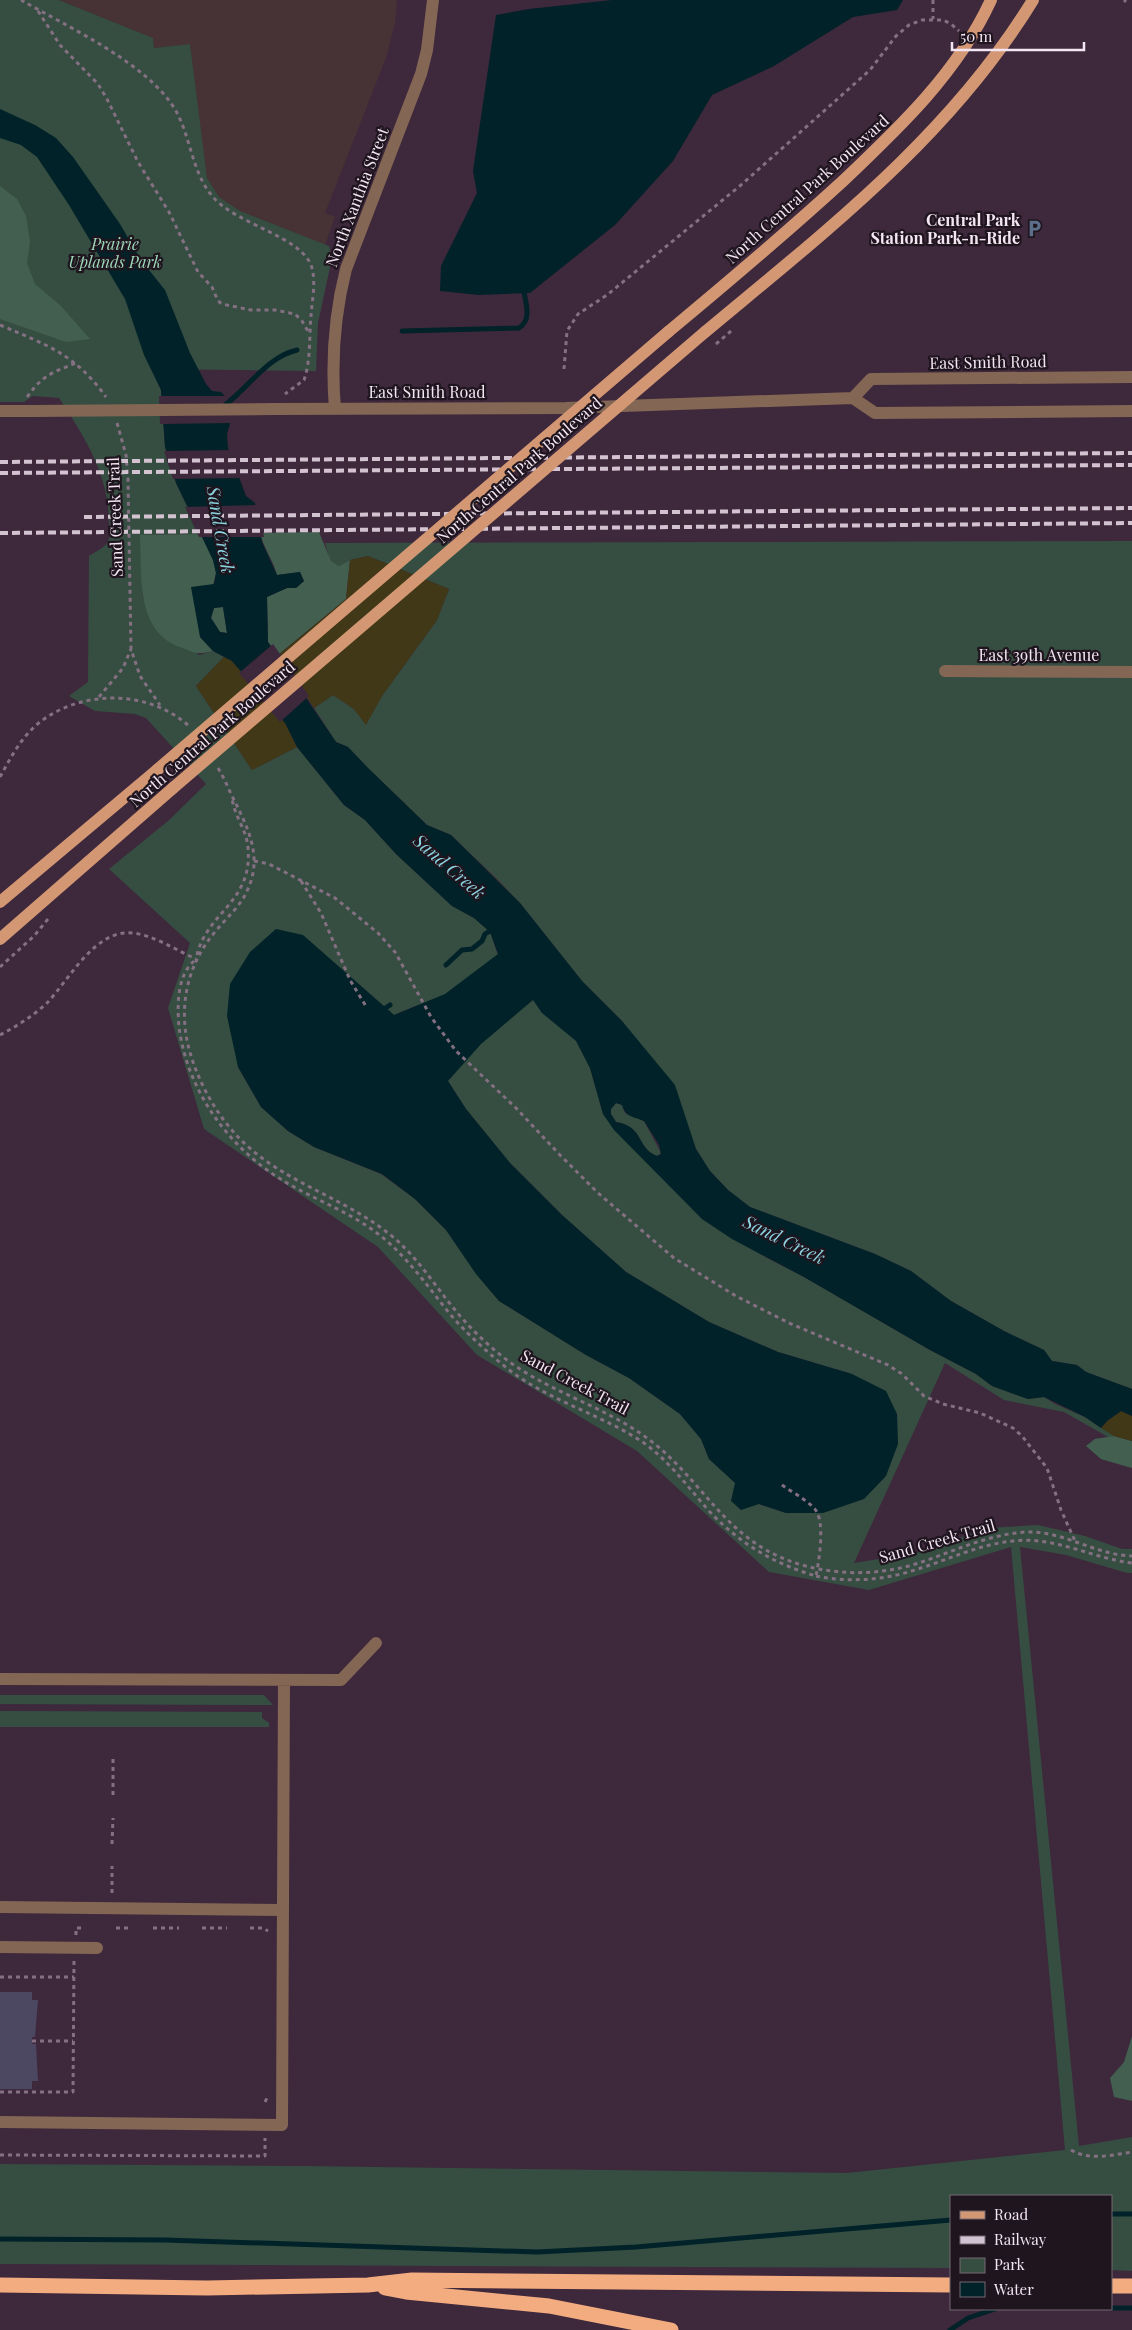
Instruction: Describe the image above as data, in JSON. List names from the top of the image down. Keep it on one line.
{"streets":{"main road":["North Central Park Boulevard"],"street":["North Xanthia Street","East Smith Road","East 39th Avenue"],"path":["Sand Creek Trail"]},"crossings":[["North Xanthia Street","East Smith Road"]],"water":["Sand Creek"],"parks":["Prairie Uplands Park"],"places":{"parking":["Central Park Station Park-n-Ride"]},"legend":["Road","Railway","Park","Water"],"scale_bar":"50 m"}
